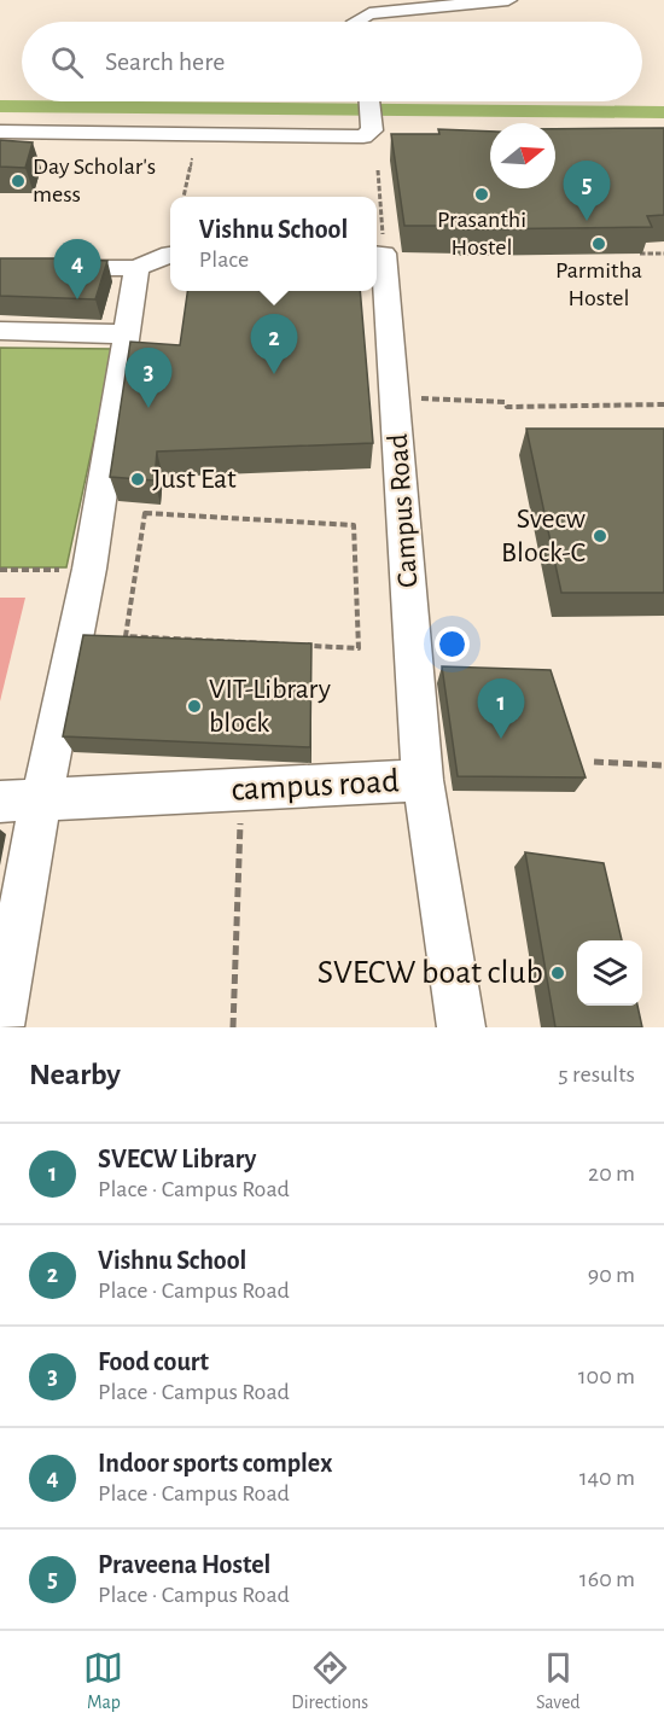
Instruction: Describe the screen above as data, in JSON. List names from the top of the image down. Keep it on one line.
{"streets":{"street":["Campus Road","campus road"]},"crossings":[["Campus Road","campus road"]],"places":["Day Scholar's mess","Prasanthi Hostel","Parmitha Hostel","Just Eat","Svecw Block-C","VIT-Library block","SVECW boat club"],"north":"right","page":{"search":"Search here","pins":["5","4","2","3","1"],"popup":["Vishnu School","Place"],"heading":["Nearby","5 results"],"list":[{"mark":"1","name":"SVECW Library","note":"Place · Campus Road","value":"20 m"},{"mark":"2","name":"Vishnu School","note":"Place · Campus Road","value":"90 m"},{"mark":"3","name":"Food court","note":"Place · Campus Road","value":"100 m"},{"mark":"4","name":"Indoor sports complex","note":"Place · Campus Road","value":"140 m"},{"mark":"5","name":"Praveena Hostel","note":"Place · Campus Road","value":"160 m"}],"nav":["Map","Directions","Saved"]}}
